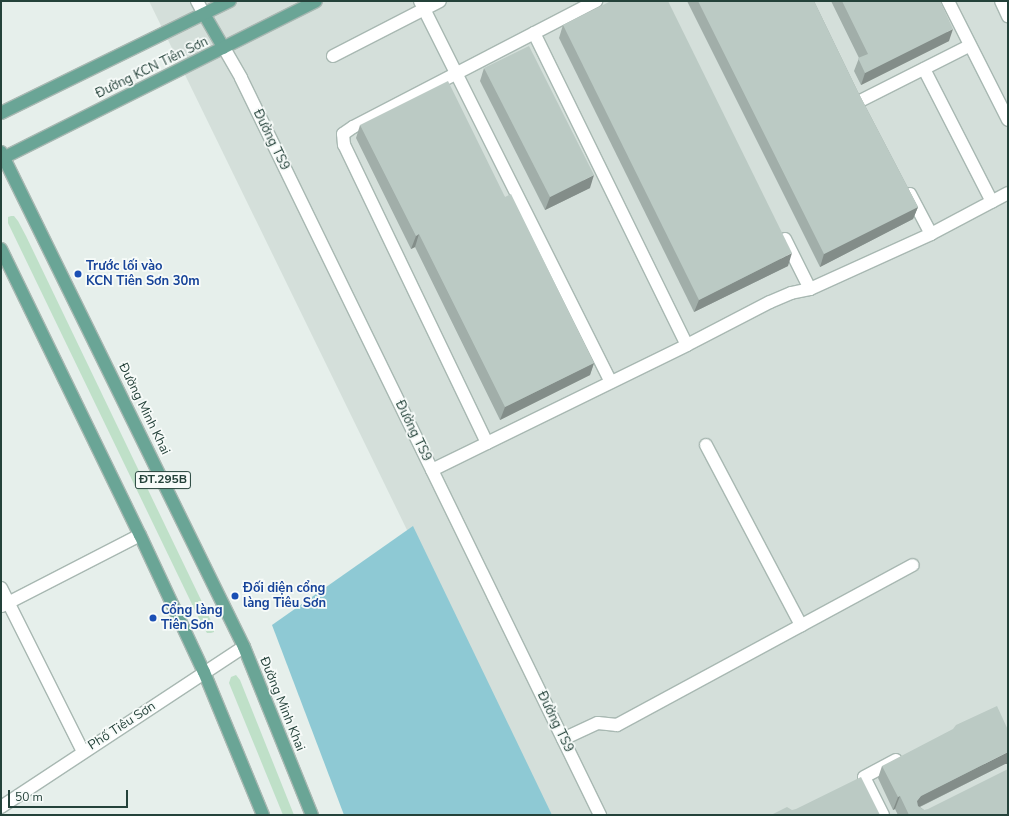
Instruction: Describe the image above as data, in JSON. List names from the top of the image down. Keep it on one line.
{"streets":{"main road":["Đường KCN Tiên Sơn","Đường Minh Khai","ĐT.295B"],"street":["Đường TS9","Phố Tiêu Sơn"]},"crossings":[["Đường KCN Tiên Sơn","Đường TS9"],["Đường KCN Tiên Sơn","Đường Minh Khai"],["Đường Minh Khai","Phố Tiêu Sơn"],["ĐT.295B","Phố Tiêu Sơn"]],"places":["Trước lối vào KCN Tiên Sơn 30m","Đối diện cổng làng Tiêu Sơn","Cổng làng Tiên Sơn"],"scale_bar":"50 m"}
